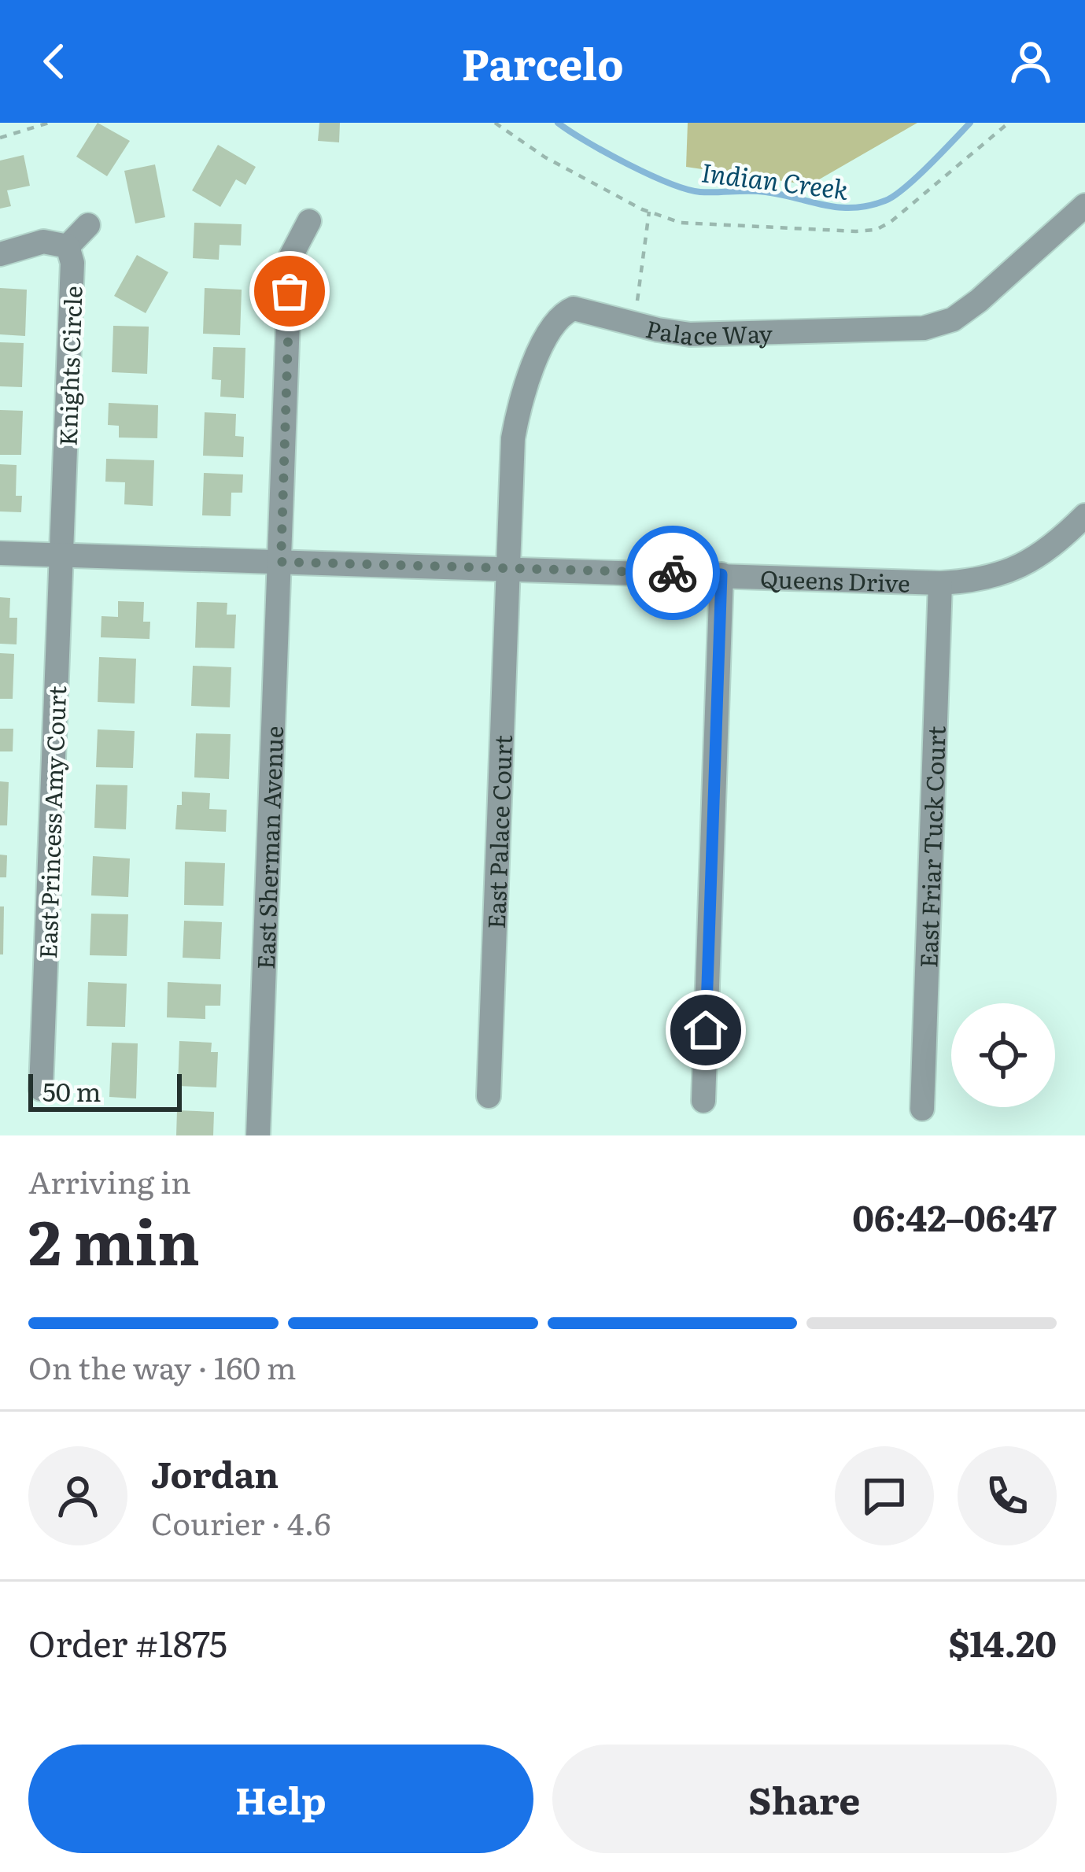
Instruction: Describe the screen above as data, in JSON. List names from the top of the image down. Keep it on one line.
{"streets":{"street":["Palace Way","Knights Circle","Queens Drive","East Princess Amy Court","East Palace Court","East Friar Tuck Court","East Sherman Avenue"]},"crossings":[["Palace Way","Queens Drive"],["Palace Way","East Palace Court"],["Knights Circle","Queens Drive"],["Knights Circle","East Princess Amy Court"],["Queens Drive","East Princess Amy Court"],["Queens Drive","East Palace Court"],["Queens Drive","East Friar Tuck Court"],["Queens Drive","East Sherman Avenue"]],"water":["Indian Creek"],"scale_bar":"50 m","page":{"header":"Parcelo","scale":"50 m","heading":["2 min","Arriving in","06:42–06:47"],"panel":["Jordan","Courier · 4.6","Order #1875","$14.20"],"bar":"On the way · 160 m","buttons":["Help","Share"]}}
